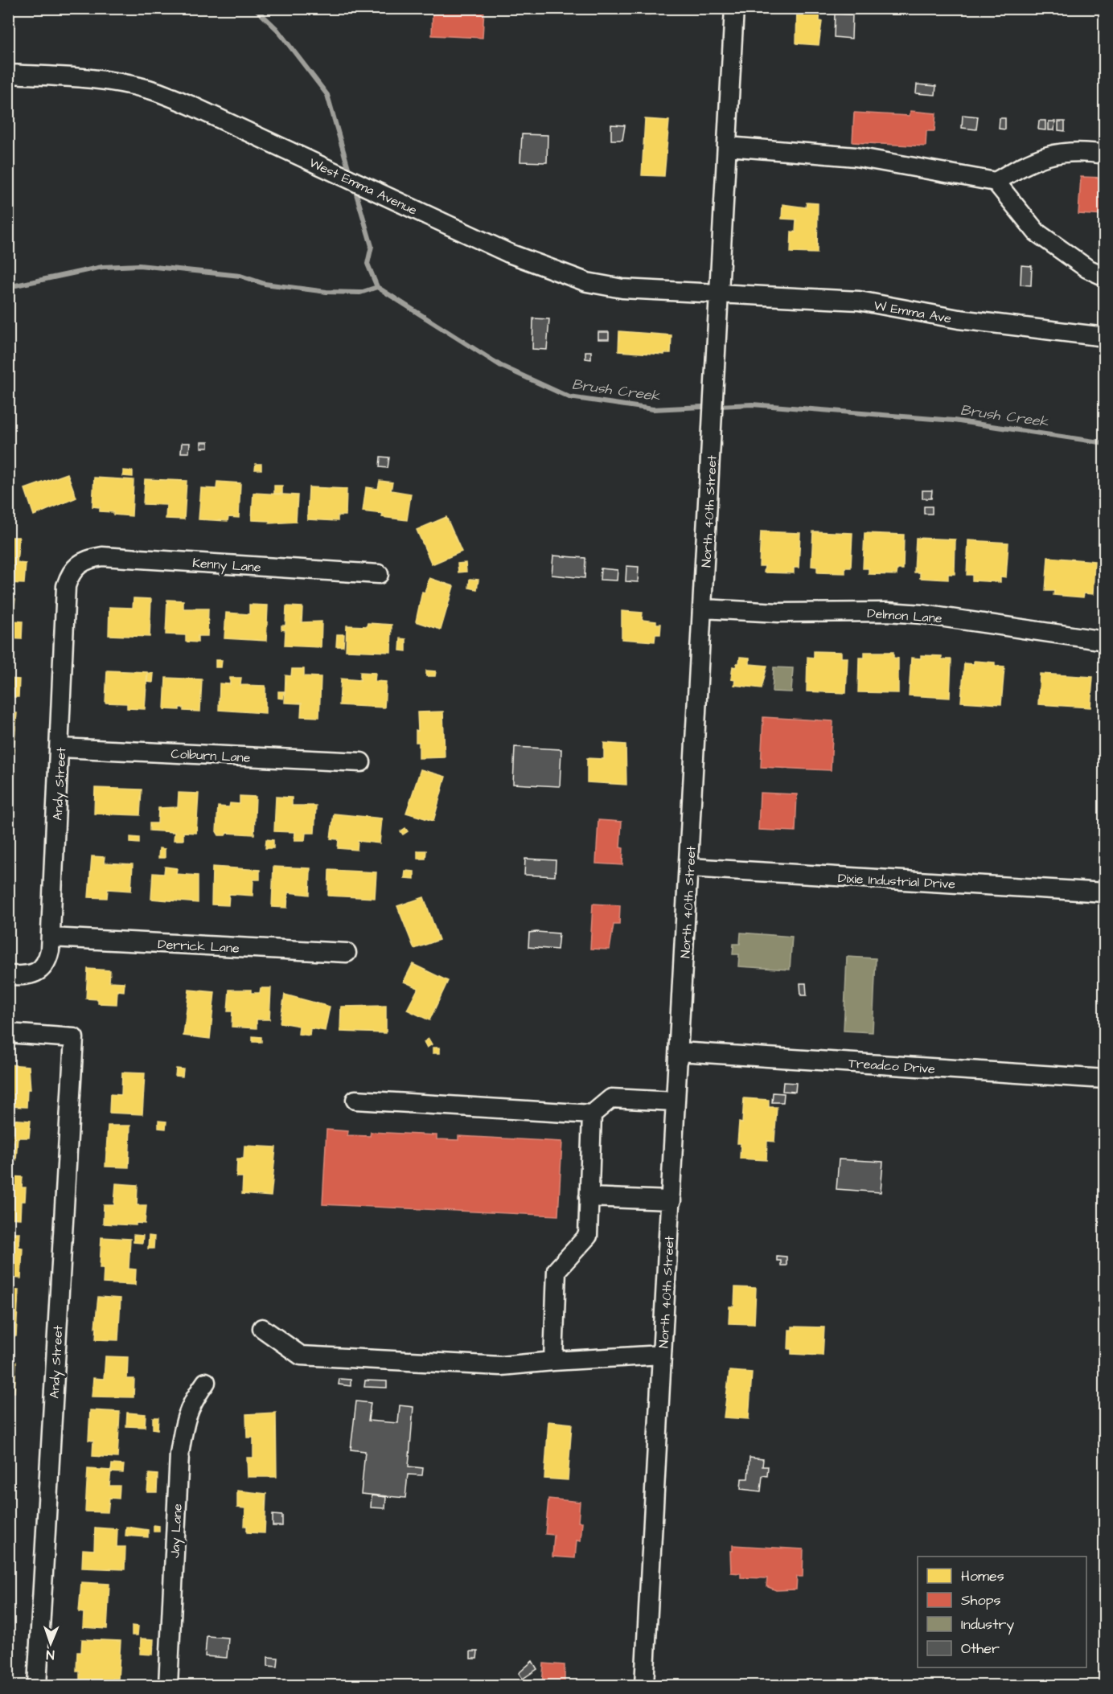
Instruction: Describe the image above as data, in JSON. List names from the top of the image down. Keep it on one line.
{"streets":{"street":["West Emma Avenue","W Emma Ave","North 40th Street","Kenny Lane","Delmon Lane","Colburn Lane","Andy Street","Dixie Industrial Drive","Derrick Lane","Treadco Drive","Jay Lane"]},"crossings":[["West Emma Avenue","W Emma Ave"],["West Emma Avenue","North 40th Street"],["W Emma Ave","North 40th Street"],["North 40th Street","Delmon Lane"],["North 40th Street","Dixie Industrial Drive"],["North 40th Street","Treadco Drive"],["Kenny Lane","Andy Street"],["Colburn Lane","Andy Street"],["Andy Street","Derrick Lane"]],"water":["Brush Creek"],"legend":["Homes","Shops","Industry","Other"],"north":"bottom"}
